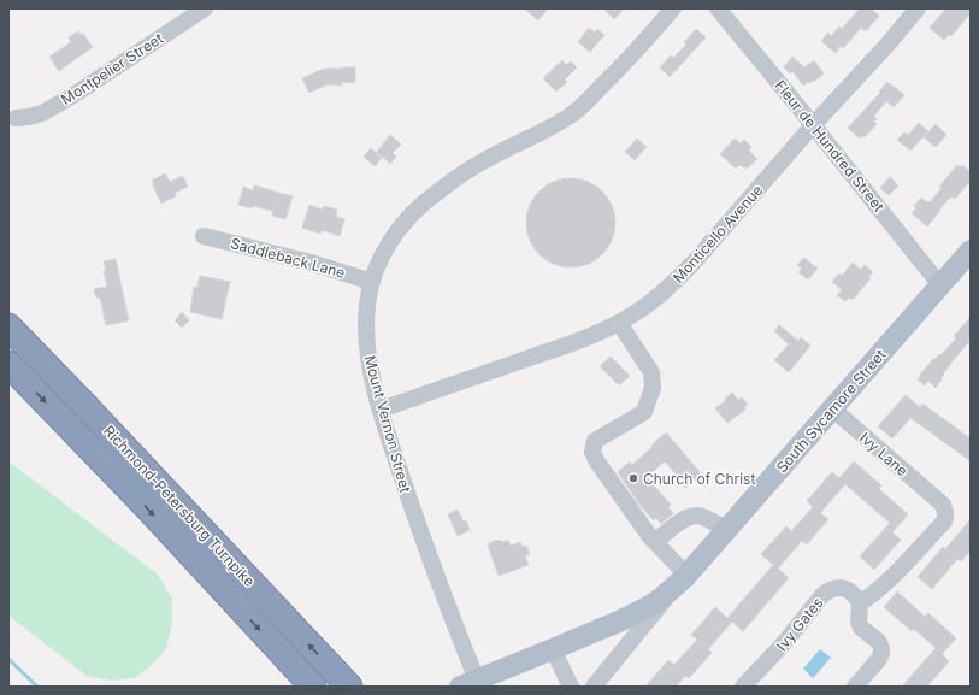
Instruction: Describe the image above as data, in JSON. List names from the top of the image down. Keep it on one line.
{"streets":{"highway":["Richmond-Petersburg Turnpike"],"main road":["South Sycamore Street"],"street":["Montpelier Street","Fleur de Hundred Street","Monticello Avenue","Saddleback Lane","Mount Vernon Street","Ivy Lane","Ivy Gates"]},"crossings":[["Fleur de Hundred Street","Monticello Avenue"],["Fleur de Hundred Street","South Sycamore Street"],["Monticello Avenue","Mount Vernon Street"],["Saddleback Lane","Mount Vernon Street"],["South Sycamore Street","Mount Vernon Street"],["South Sycamore Street","Ivy Lane"],["Ivy Lane","Ivy Gates"]],"places":["Church of Christ"]}
